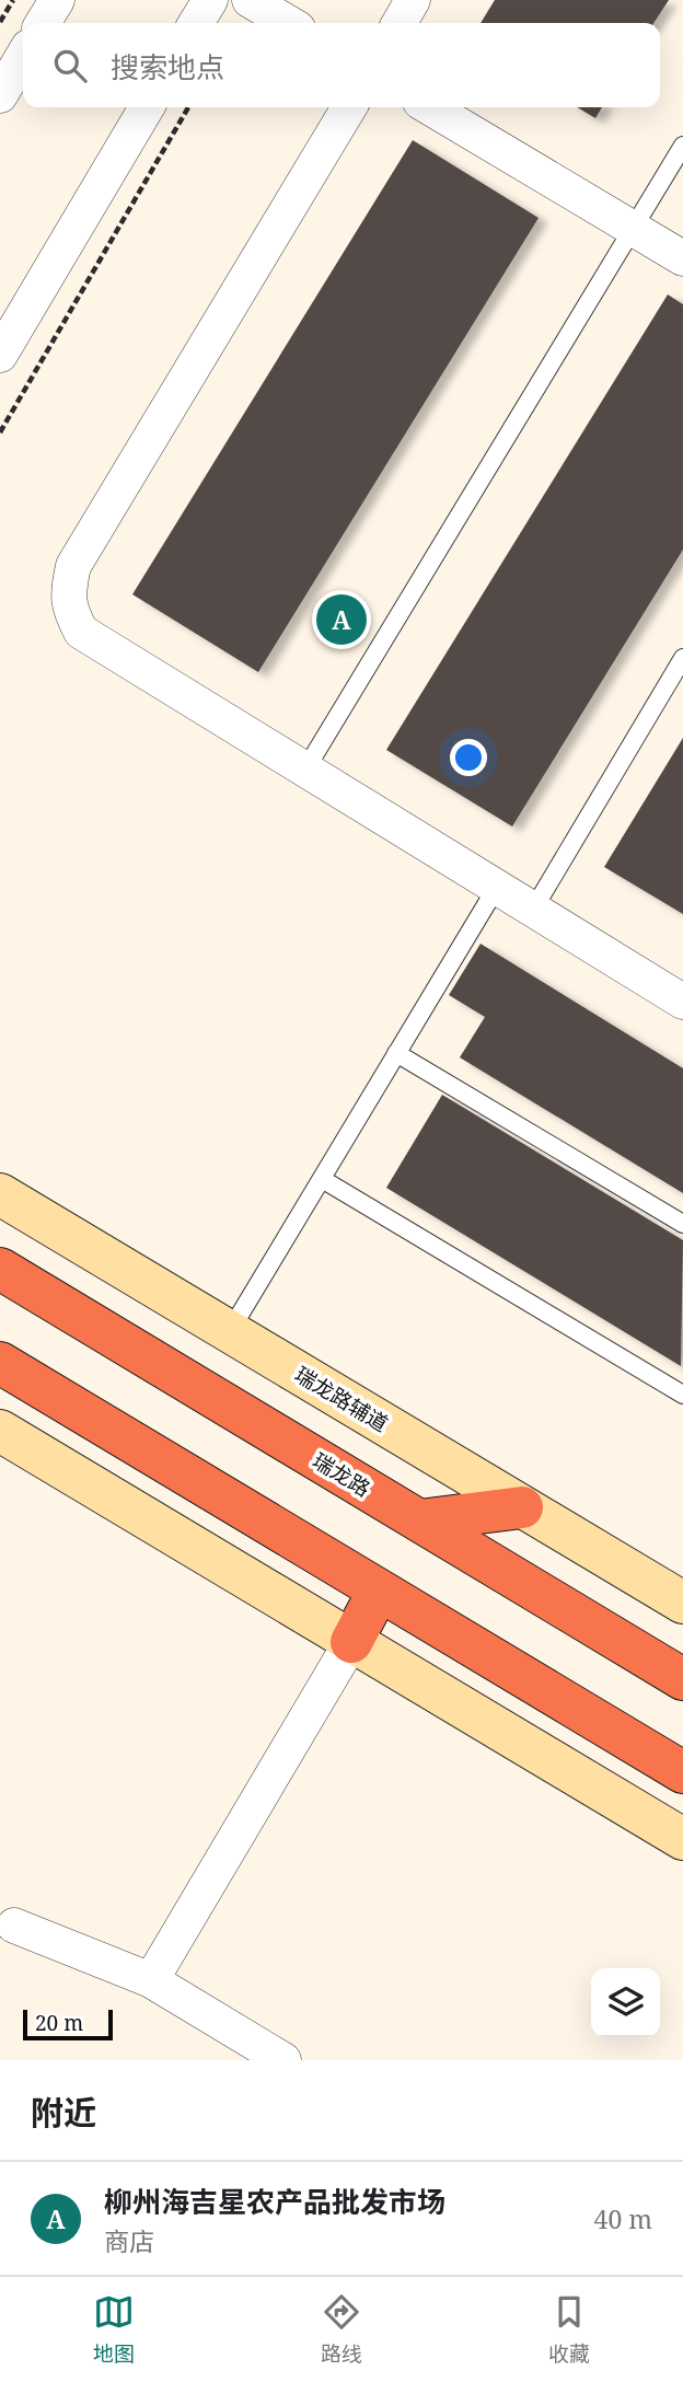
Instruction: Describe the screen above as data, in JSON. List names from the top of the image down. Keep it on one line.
{"streets":{"highway":["瑞龙路"],"main road":["瑞龙路辅道"]},"scale_bar":"20 m","page":{"search":"搜索地点","pins":"A","scale":"20 m","heading":"附近","list":[{"mark":"A","name":"柳州海吉星农产品批发市场","note":"商店","value":"40 m"}],"nav":["地图","路线","收藏"]}}
